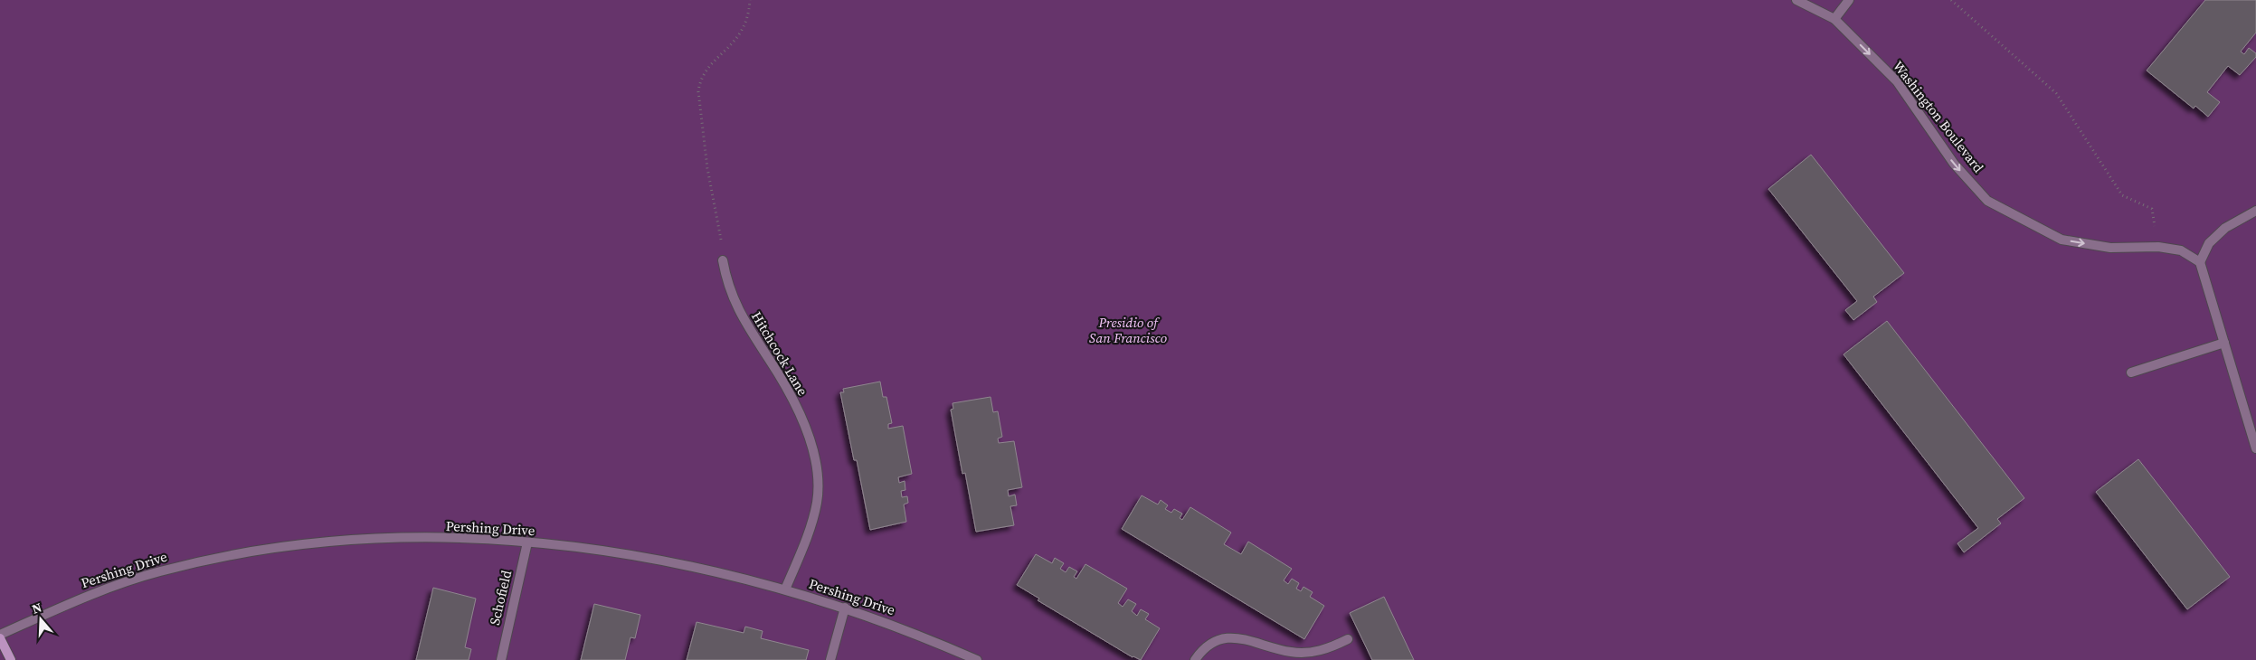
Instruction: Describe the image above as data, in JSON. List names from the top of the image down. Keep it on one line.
{"streets":{"street":["Washington Boulevard","Hitchcock Lane","Pershing Drive","Schofield"]},"crossings":[["Hitchcock Lane","Pershing Drive"],["Pershing Drive","Schofield"]],"one_way":["Washington Boulevard"],"parks":["Presidio of San Francisco"],"north":"top"}
